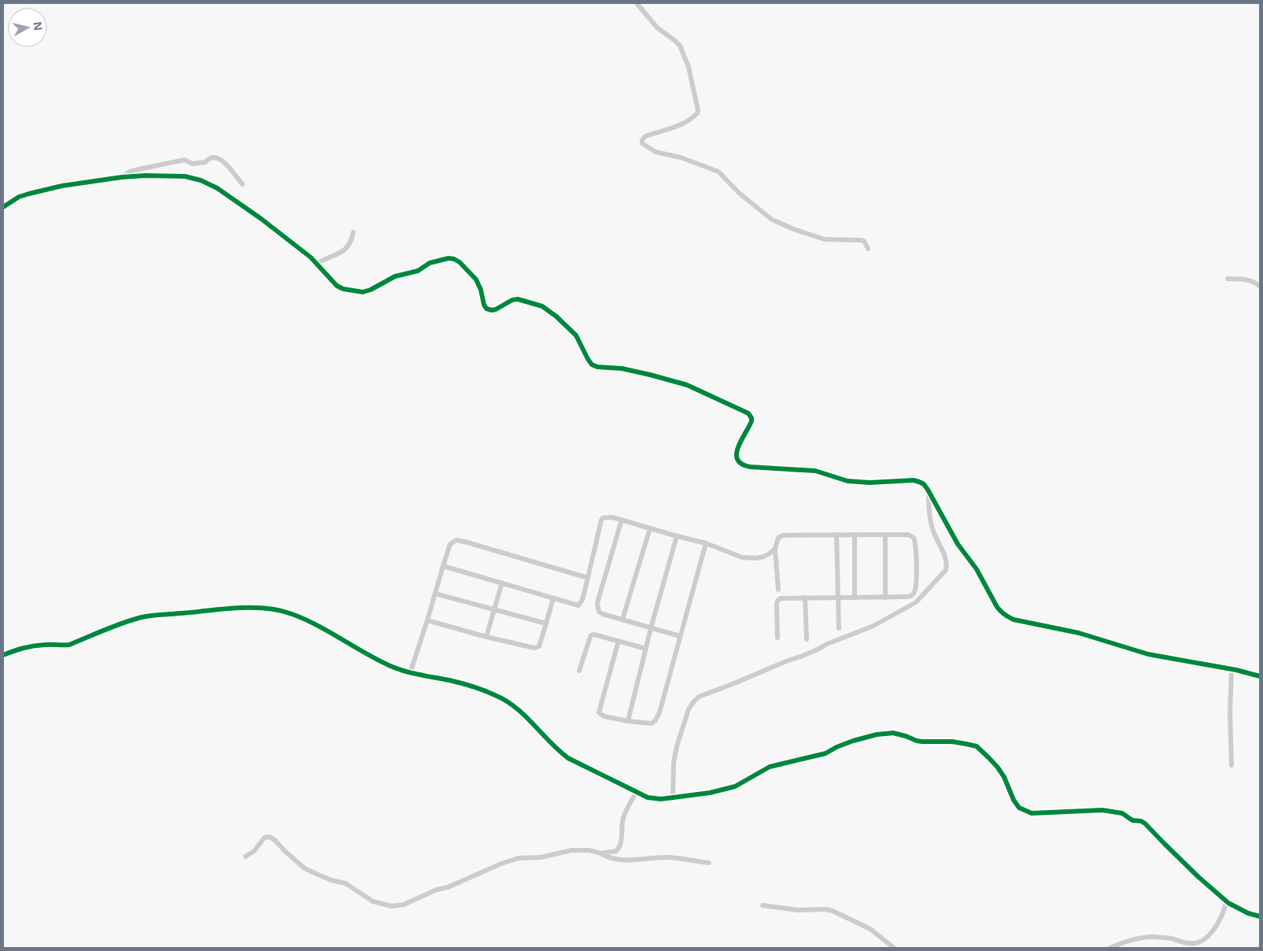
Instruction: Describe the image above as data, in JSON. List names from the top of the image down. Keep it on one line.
{"north":"right"}
